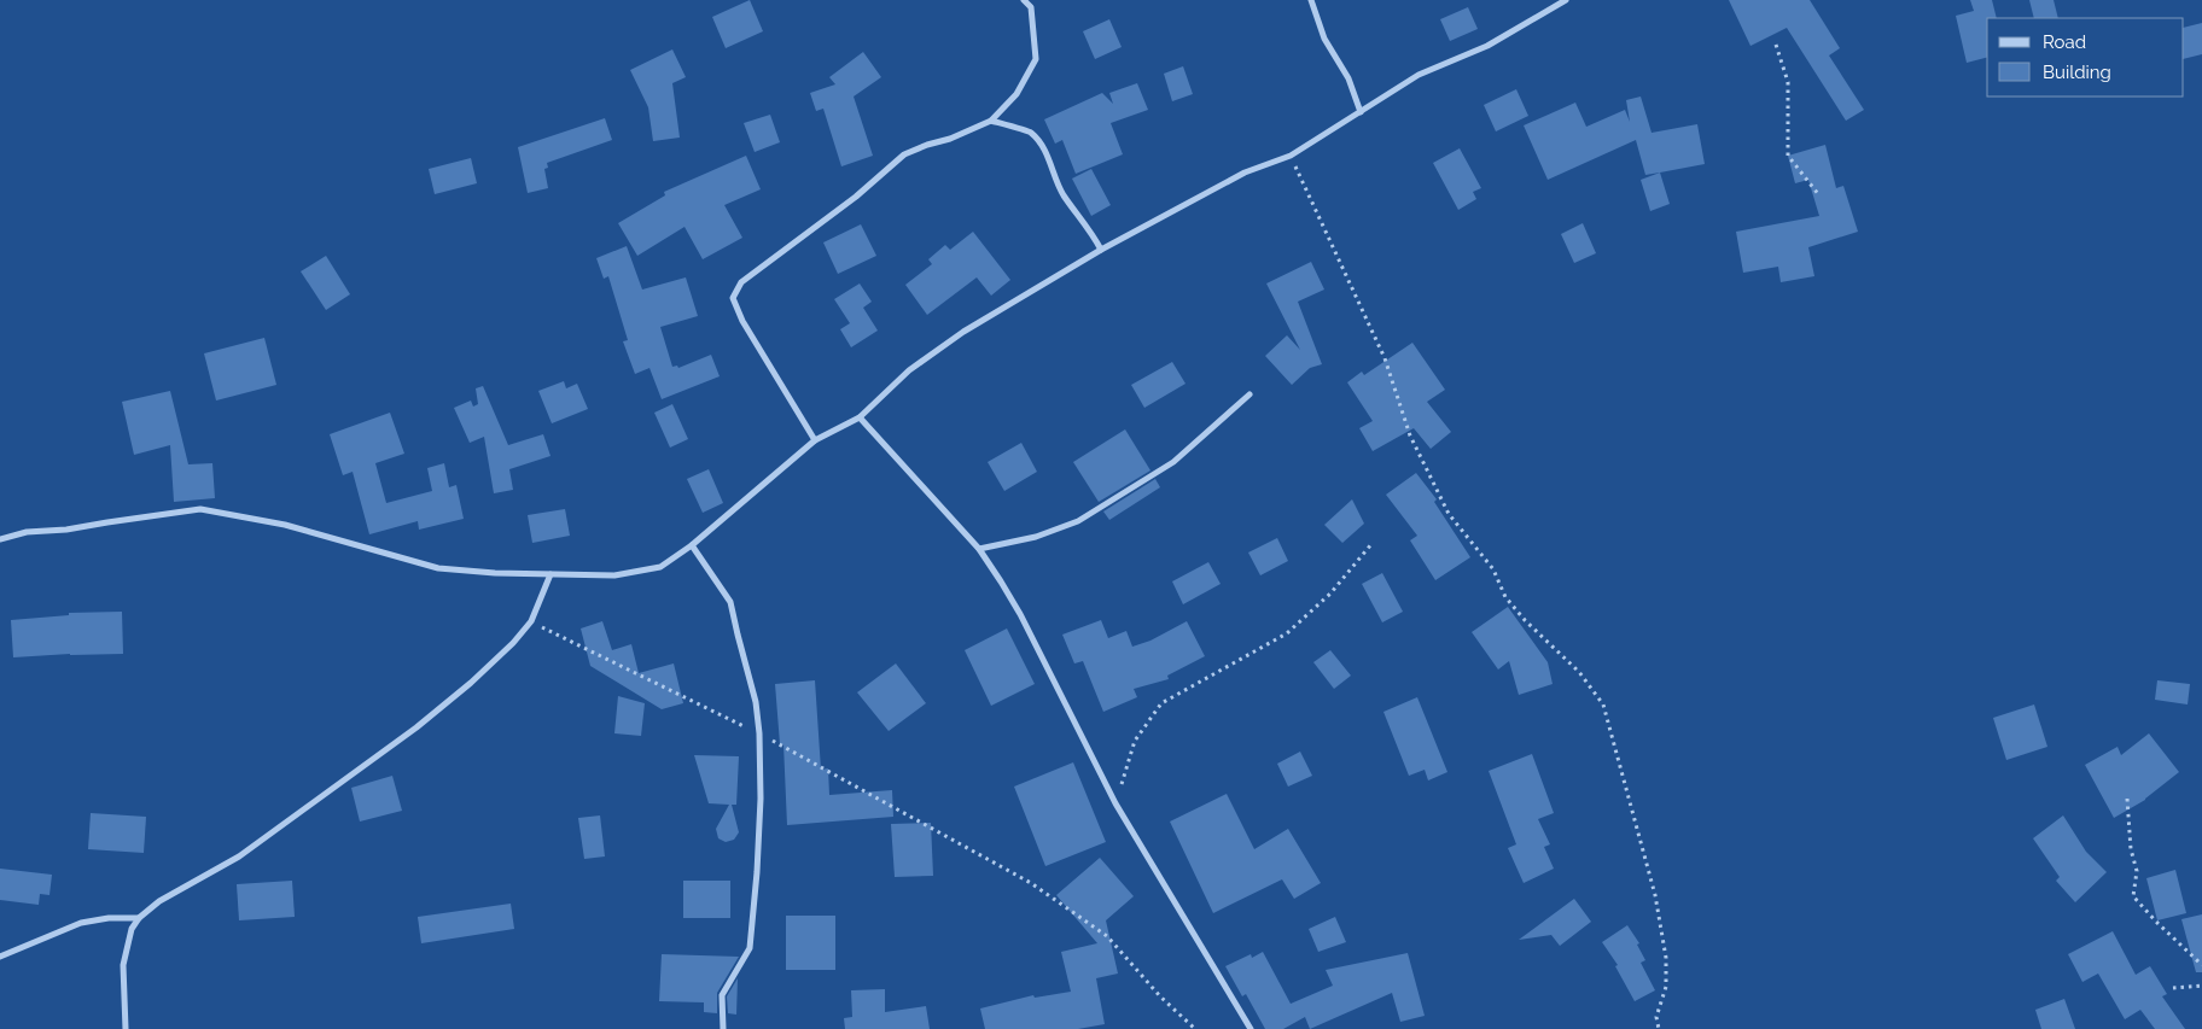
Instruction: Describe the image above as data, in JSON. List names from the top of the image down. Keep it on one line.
{"legend":["Road","Building"]}
